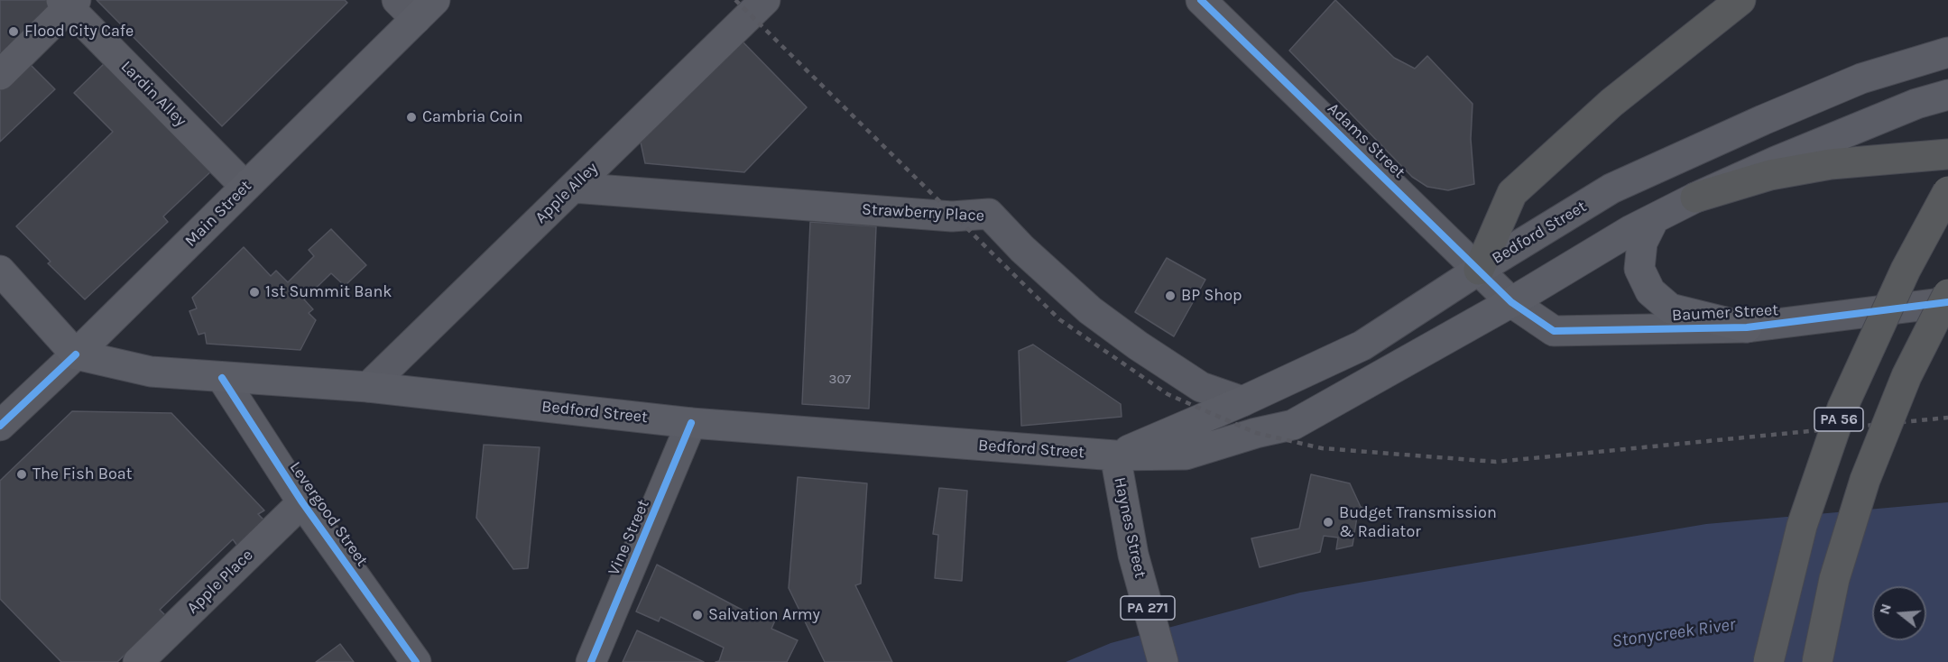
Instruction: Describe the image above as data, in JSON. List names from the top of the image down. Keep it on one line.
{"streets":{"highway":["PA 56"],"main road":["Main Street","Bedford Street","Haynes Street","PA 271"],"street":["Lardin Alley","Adams Street","Apple Alley","Strawberry Place","Baumer Street","Levergood Street","Vine Street","Apple Place"]},"crossings":[["Lardin Alley","Main Street"],["Adams Street","Bedford Street"],["Adams Street","Baumer Street"],["Apple Alley","Strawberry Place"],["Apple Alley","Bedford Street"],["Strawberry Place","Bedford Street"],["Main Street","Bedford Street"],["Bedford Street","Baumer Street"],["Bedford Street","Levergood Street"],["Bedford Street","Haynes Street"],["Bedford Street","Vine Street"],["Levergood Street","Apple Place"]],"water":["Stonycreek River"],"places":["Flood City Cafe","Cambria Coin","1st Summit Bank","BP Shop","The Fish Boat","Budget Transmission & Radiator","Salvation Army"],"house_numbers":["307"],"north":"left"}
